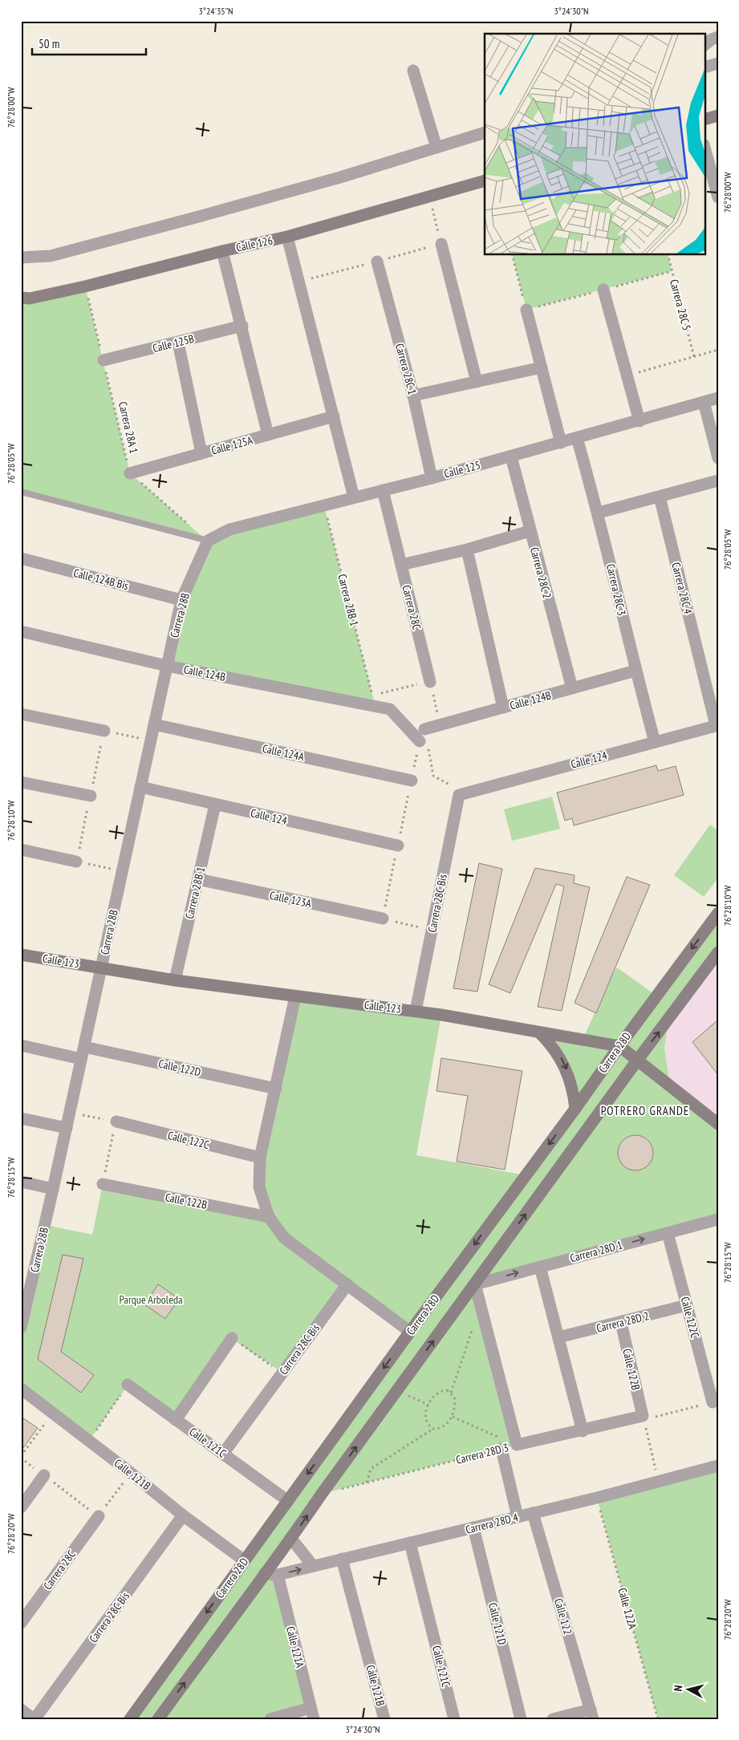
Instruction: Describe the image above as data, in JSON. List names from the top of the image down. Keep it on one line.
{"streets":{"street":["Calle 126","Calle 125B","Carrera 28C 1","Calle 125A","Calle 125","Carrera 28C 2","Calle 124B Bis","Carrera 28C 4","Carrera 28C 3","Carrera 28B 1","Carrera 28C","Carrera 28B","Calle 124B","Calle 124A","Calle 124","Calle 123A","Carrera 28C Bis","Calle 123","Carrera 28D","Calle 122D","Calle 122C","Calle 122B","Carrera 28D 1","Carrera 28D 2","Calle 121C","Carrera 28D 3","Calle 121B","Carrera 28D 4","Calle 122","Calle 121D","Calle 121A"],"path":["Carrera 28C 5","Carrera 28A 1","Calle 122A"]},"crossings":[["Calle 126","Carrera 28A 1"],["Calle 125B","Carrera 28A 1"],["Carrera 28C 1","Calle 125"],["Carrera 28A 1","Calle 125A"],["Calle 125","Carrera 28C 2"],["Calle 125","Carrera 28C 3"],["Calle 125","Carrera 28B 1"],["Calle 125","Carrera 28C"],["Calle 125","Carrera 28B"],["Carrera 28C 2","Calle 124B"],["Calle 124B Bis","Carrera 28B"],["Carrera 28C 4","Calle 124"],["Carrera 28C 3","Calle 124B"],["Carrera 28C 3","Calle 124"],["Carrera 28B 1","Calle 124"],["Carrera 28B 1","Calle 123A"],["Carrera 28B 1","Calle 123"],["Carrera 28B","Calle 124B"],["Carrera 28B","Calle 124A"],["Carrera 28B","Calle 124"],["Carrera 28B","Calle 123"],["Carrera 28B","Calle 122D"],["Calle 124","Carrera 28C Bis"],["Carrera 28C Bis","Calle 123"],["Carrera 28C Bis","Calle 121C"],["Carrera 28C Bis","Calle 121B"],["Calle 123","Carrera 28D"],["Carrera 28D","Carrera 28D 1"],["Carrera 28D","Calle 121C"],["Carrera 28D","Carrera 28D 3"],["Carrera 28D","Calle 121B"],["Carrera 28D","Carrera 28D 4"],["Calle 122C","Carrera 28D 1"],["Calle 122C","Carrera 28D 2"],["Calle 122B","Carrera 28D 2"],["Calle 122B","Carrera 28D 3"],["Calle 121C","Carrera 28D 4"],["Calle 121B","Carrera 28D 4"],["Carrera 28D 4","Calle 122A"],["Carrera 28D 4","Calle 122"],["Carrera 28D 4","Calle 121D"],["Carrera 28D 4","Calle 121A"]],"one_way":["Carrera 28D 1"],"districts":["POTRERO GRANDE"],"parks":["Parque Arboleda"],"scale_bar":"50 m","north":"left","coordinates":["3°24'35\"N","3°24'30\"N","76°28'00\"W","76°28'05\"W","76°28'10\"W","76°28'15\"W","76°28'20\"W"]}
